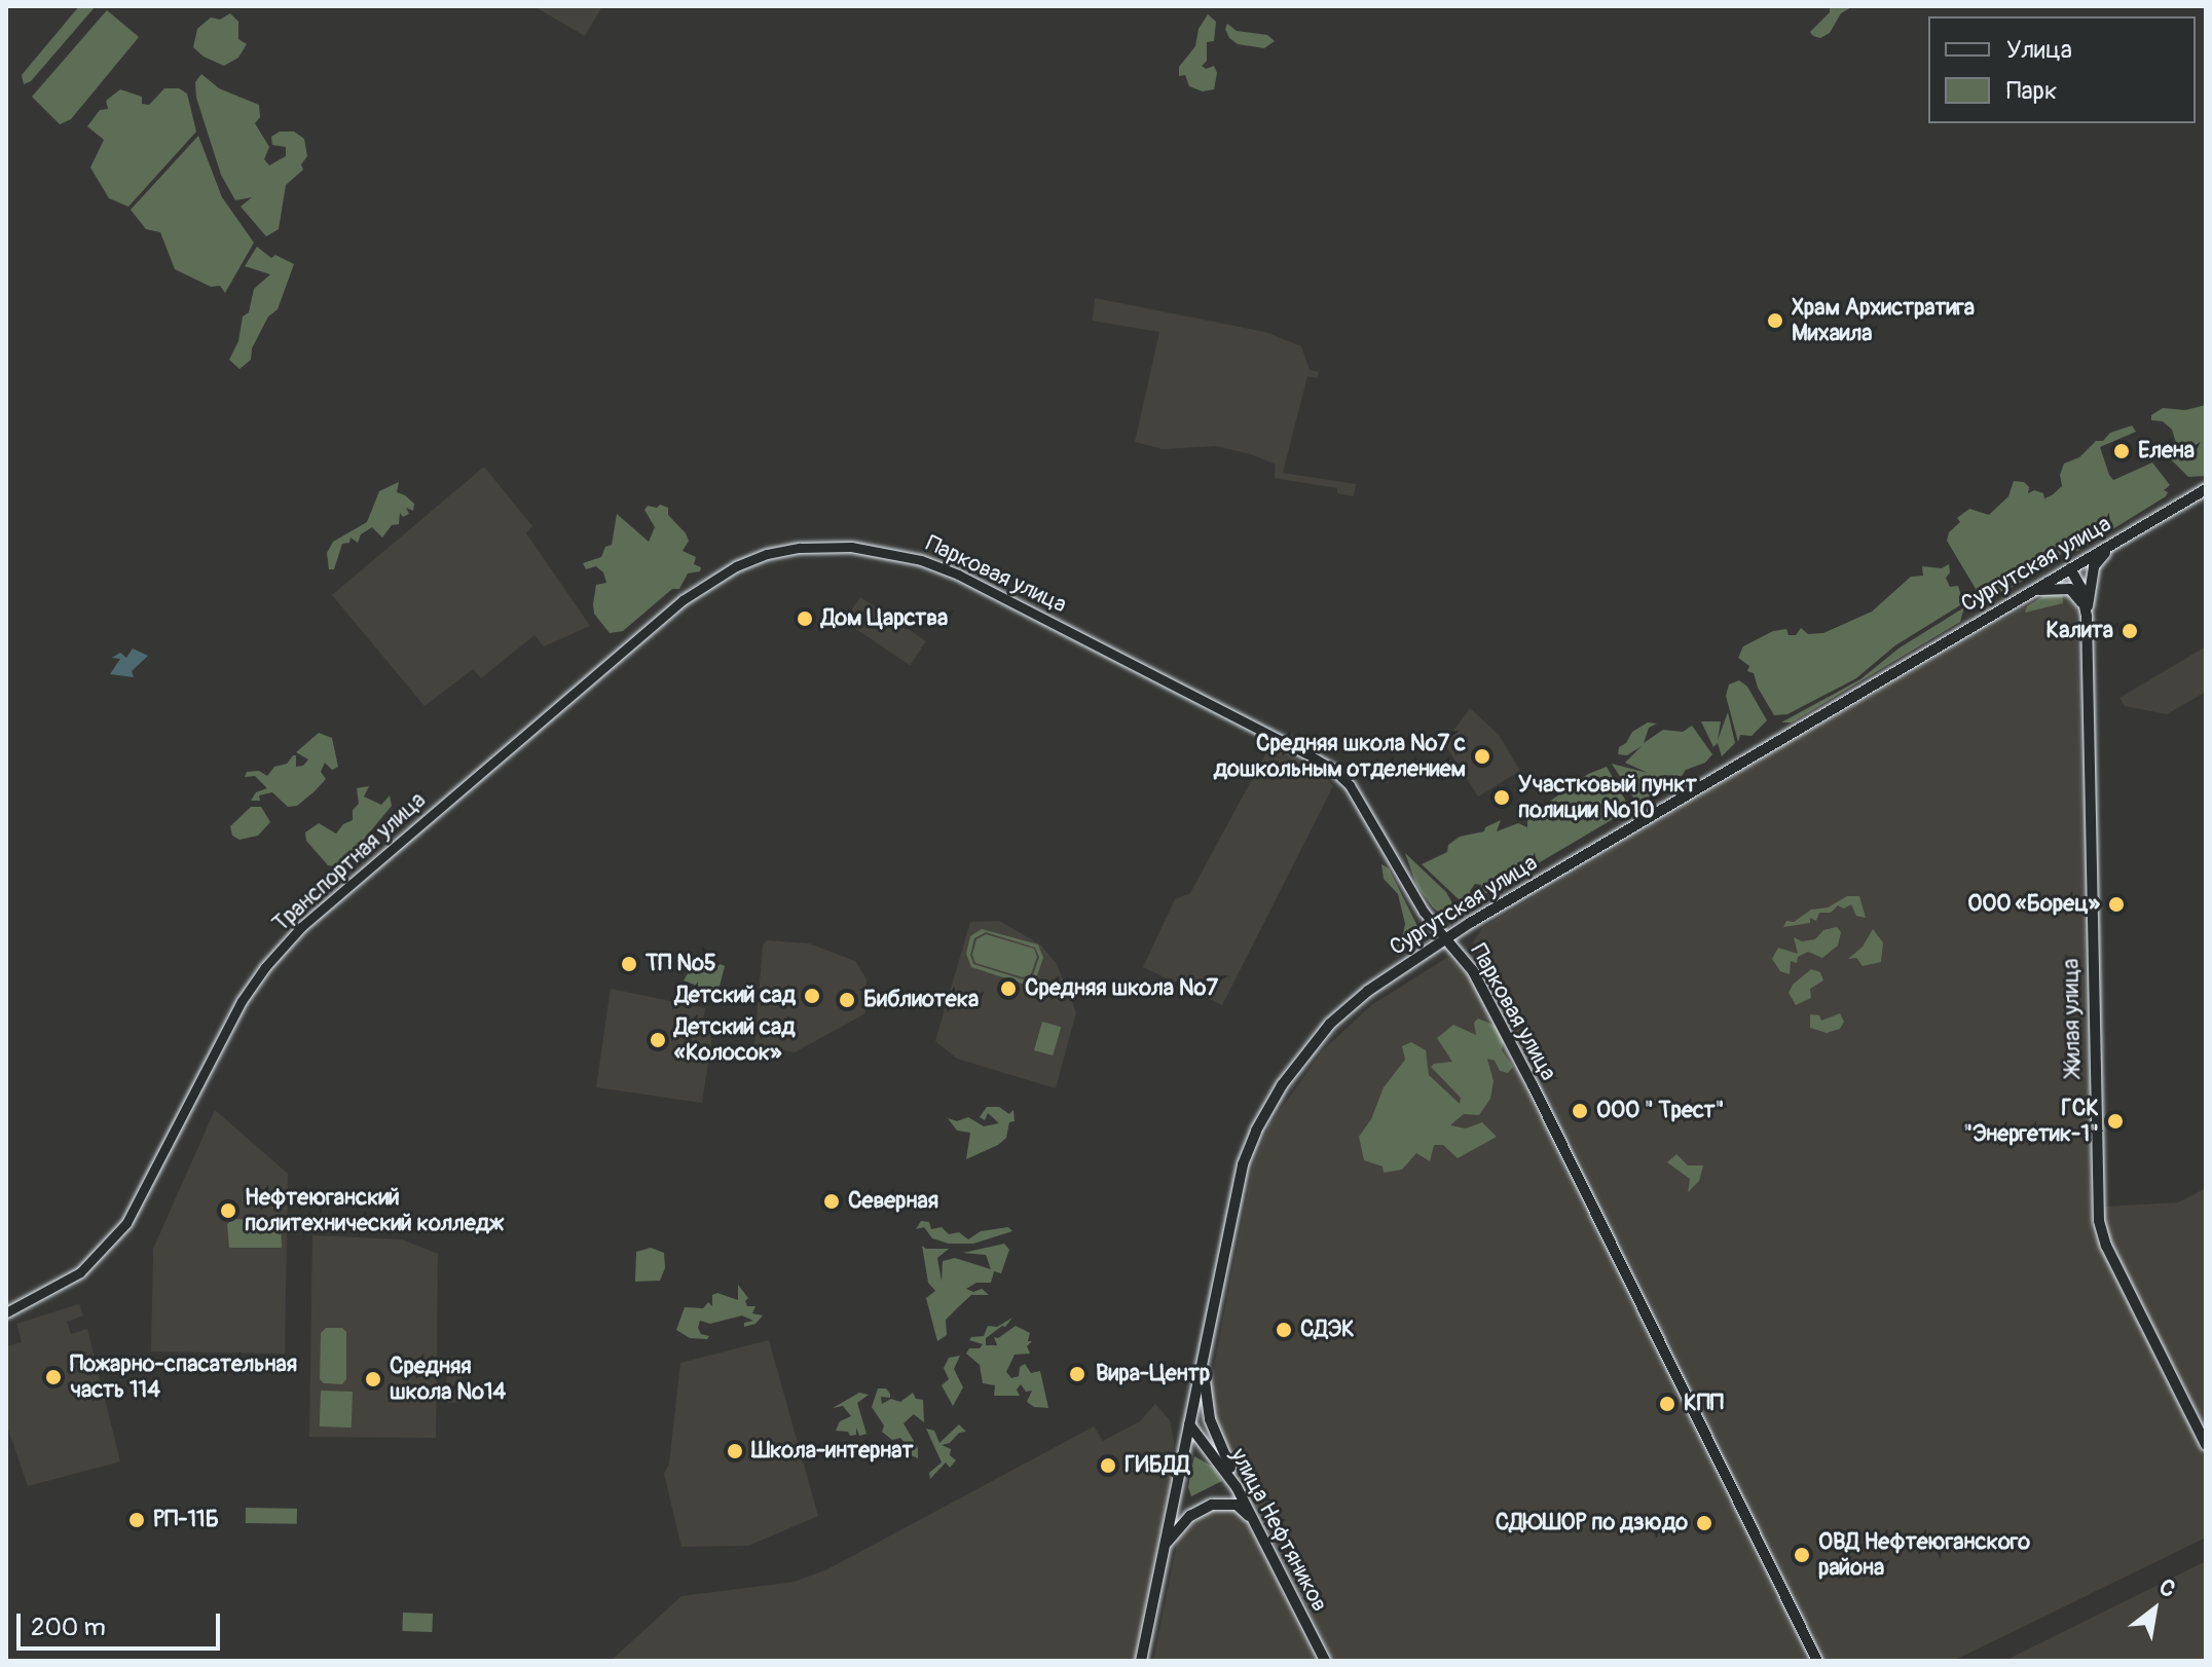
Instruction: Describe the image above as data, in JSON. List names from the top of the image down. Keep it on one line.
{"streets":{"main road":["Сургутская улица","Парковая улица","Жилая улица","улица Нефтяников"],"street":["Транспортная улица"]},"crossings":[["Сургутская улица","Парковая улица"],["Сургутская улица","Жилая улица"],["Сургутская улица","улица Нефтяников"],["Парковая улица","Транспортная улица"]],"places":["Храм Архистратига Михаила","Елена","Дом Царства","Калита","Средняя школа №7 с дошкольным отделением","Участковый пункт полиции №10","ООО «Борец»","ТП №5","Средняя школа №7","Детский сад","Библиотека","Детский сад «Колосок»","ООО \" Трест\"","ГСК \"Энергетик-1\"","Северная","Нефтеюганский политехнический колледж","СДЭК","Вира-Центр","Пожарно-спасательная часть 114","Средняя школа №14","КПП","Школа-интернат","ГИБДД","РП-11Б","СДЮШОР по дзюдо","ОВД Нефтеюганского района"],"legend":["Улица","Парк"],"scale_bar":"200 m","north":"top right"}
